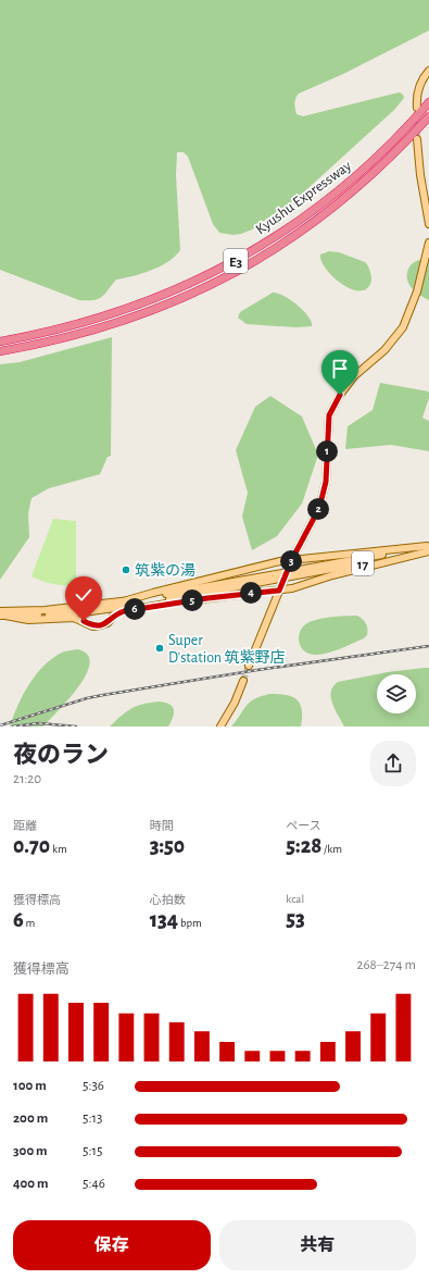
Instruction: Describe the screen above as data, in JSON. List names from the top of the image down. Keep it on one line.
{"streets":{"highway":["Kyushu Expressway","E3"],"main road":["17"]},"places":["筑紫の湯","Super D'station 筑紫野店"],"page":{"pins":["1","2","3","4","5","6"],"heading":["夜のラン","21:20"],"stats":[["距離","0.70 km"],["時間","3:50"],["ペース","5:28 /km"],["獲得標高","6 m"],["心拍数","134 bpm"],["kcal","53"]],"chart":["獲得標高","268–274 m"],"list":[{"name":"100 m","note":"5:36"},{"name":"200 m","note":"5:13"},{"name":"300 m","note":"5:15"},{"name":"400 m","note":"5:46"}],"buttons":["保存","共有"]}}
